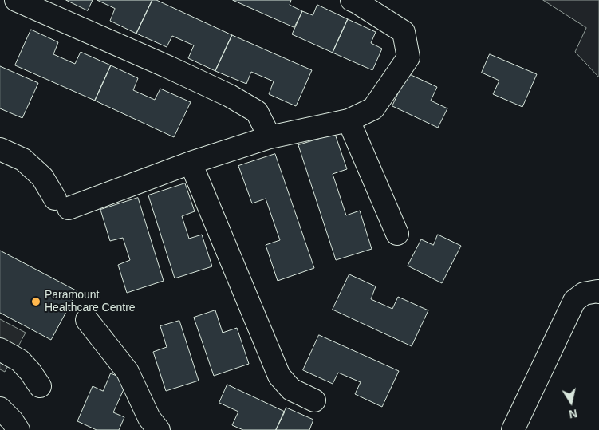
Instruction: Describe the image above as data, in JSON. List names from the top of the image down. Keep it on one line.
{"places":["Paramount Healthcare Centre"],"north":"bottom"}
